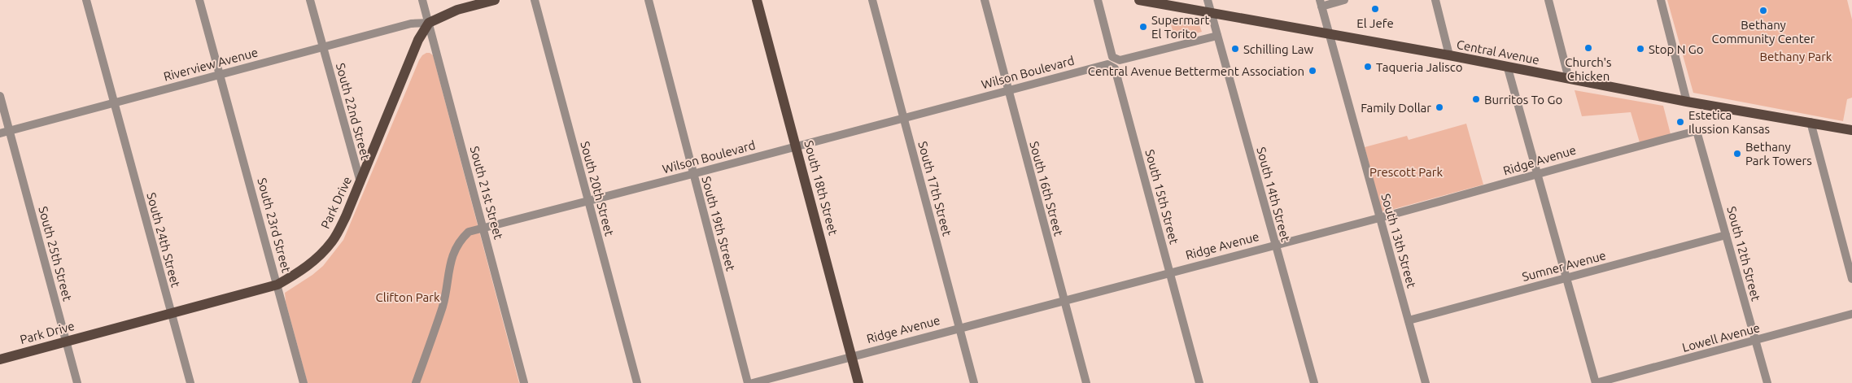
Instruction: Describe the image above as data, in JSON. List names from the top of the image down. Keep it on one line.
{"streets":{"main road":["Central Avenue","South 18th Street","Park Drive"],"street":["Riverview Avenue","Wilson Boulevard","South 22nd Street","Ridge Avenue","South 20th Street","South 17th Street","South 16th Street","South 21st Street","South 14th Street","South 15th Street","South 19th Street","South 23rd Street","South 24th Street","South 13th Street","South 25th Street","South 12th Street","Sumner Avenue","Lowell Avenue"]},"crossings":[["Central Avenue","South 14th Street"],["Central Avenue","South 13th Street"],["Riverview Avenue","South 22nd Street"],["Riverview Avenue","South 21st Street"],["Riverview Avenue","Park Drive"],["Riverview Avenue","South 23rd Street"],["Riverview Avenue","South 24th Street"],["Riverview Avenue","South 25th Street"],["Wilson Boulevard","South 18th Street"],["Wilson Boulevard","South 20th Street"],["Wilson Boulevard","South 17th Street"],["Wilson Boulevard","South 16th Street"],["Wilson Boulevard","South 21st Street"],["Wilson Boulevard","South 14th Street"],["Wilson Boulevard","South 15th Street"],["Wilson Boulevard","South 19th Street"],["South 22nd Street","Park Drive"],["Ridge Avenue","South 18th Street"],["Ridge Avenue","South 17th Street"],["Ridge Avenue","South 16th Street"],["Ridge Avenue","South 14th Street"],["Ridge Avenue","South 15th Street"],["Ridge Avenue","South 13th Street"],["Ridge Avenue","South 12th Street"],["South 21st Street","Park Drive"],["Park Drive","South 23rd Street"],["Park Drive","South 24th Street"],["Park Drive","South 25th Street"],["South 13th Street","Sumner Avenue"],["South 12th Street","Sumner Avenue"],["South 12th Street","Lowell Avenue"]],"parks":["Bethany Park","Prescott Park","Clifton Park"],"places":["El Jefe","Bethany Community Center","Supermart El Torito","Church's Chicken","Schilling Law","Stop N Go","Taqueria Jalisco","Central Avenue Betterment Association","Burritos To Go","Family Dollar","Estetica Ilussion Kansas","Bethany Park Towers"]}
